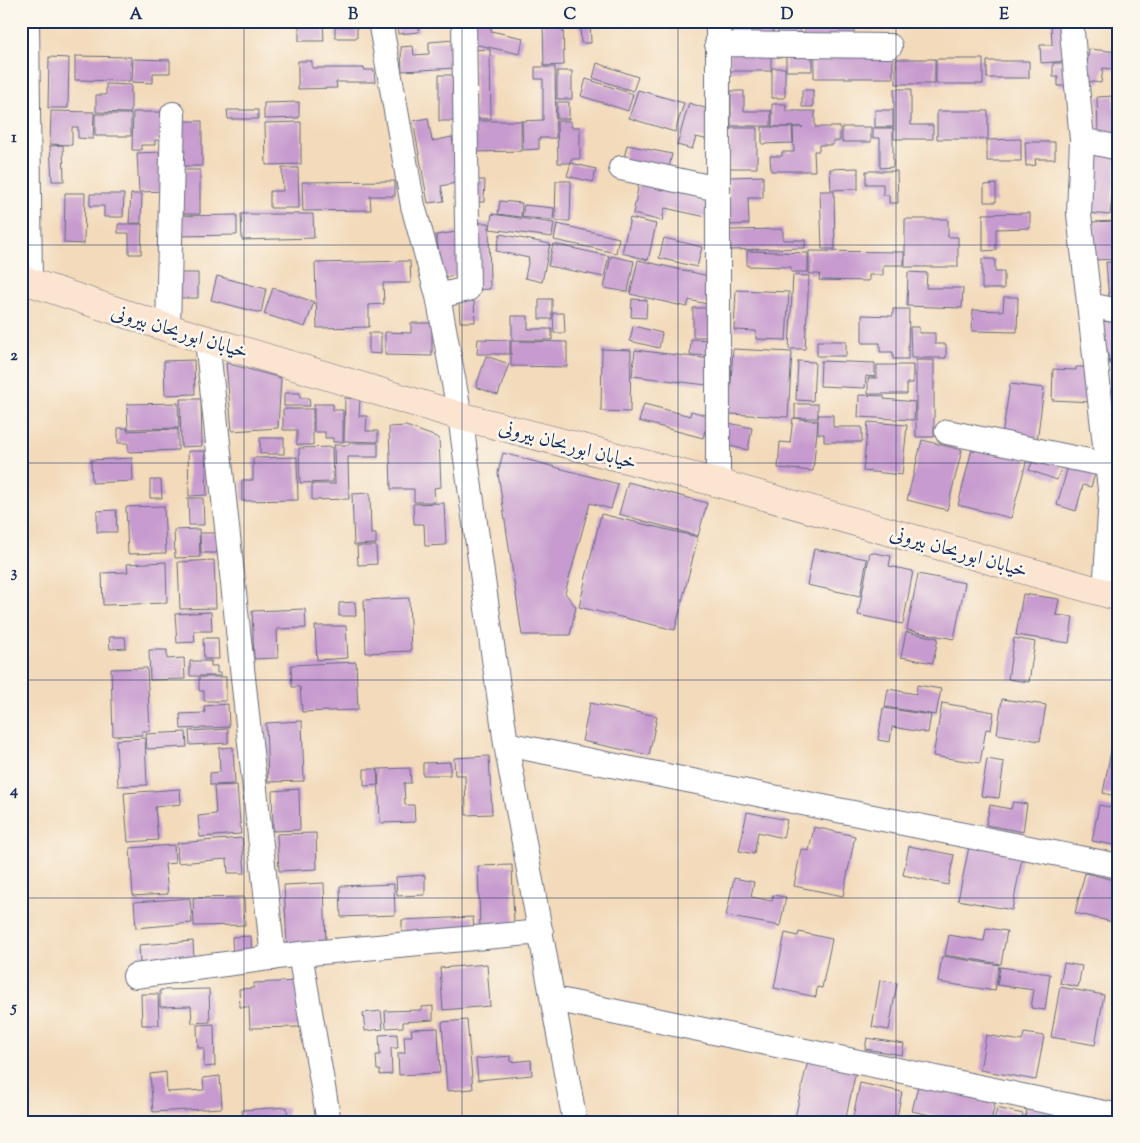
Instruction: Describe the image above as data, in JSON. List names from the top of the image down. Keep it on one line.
{"streets":{"street":["خیابان ابوریحان بیرونی"]},"grid":{"columns":["A","B","C","D","E"],"rows":["1","2","3","4","5"]}}
